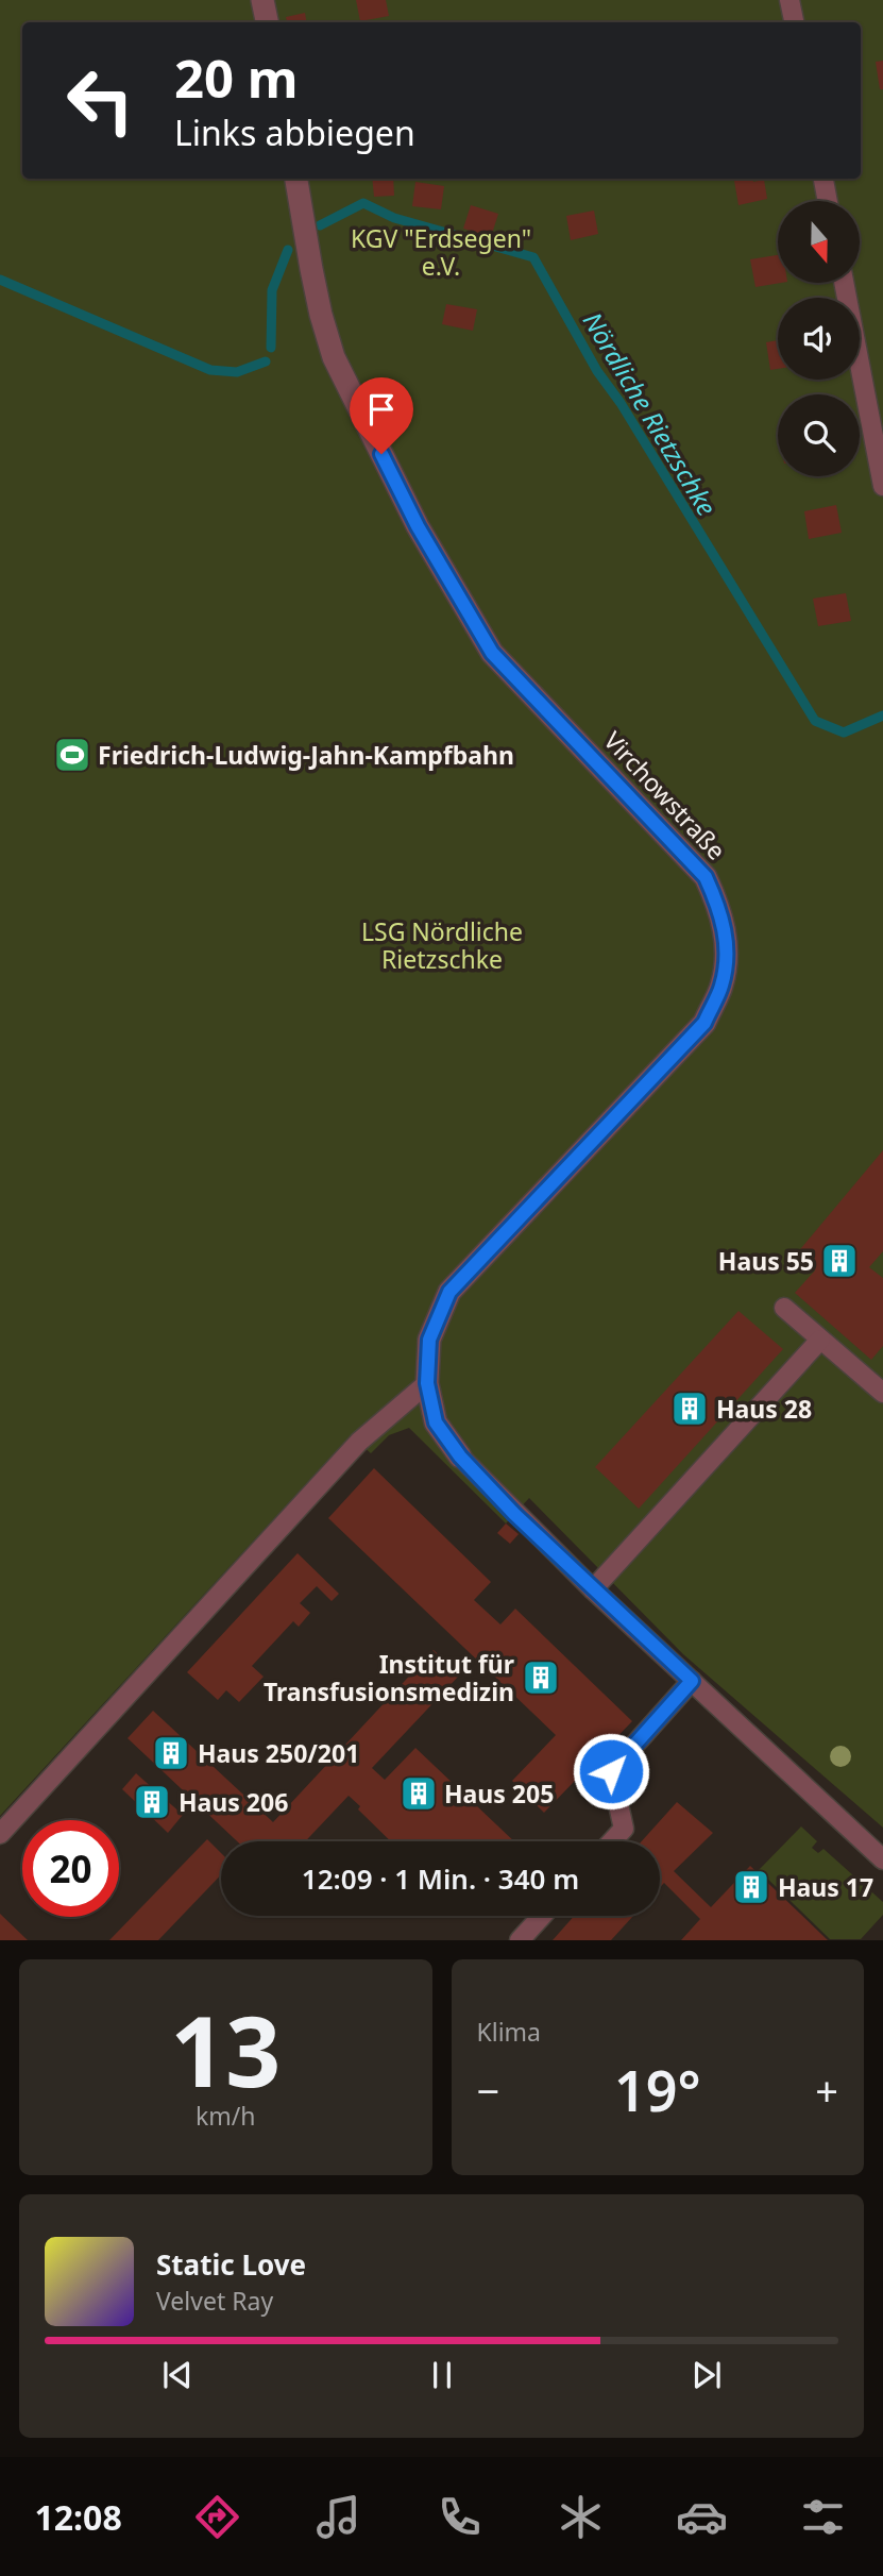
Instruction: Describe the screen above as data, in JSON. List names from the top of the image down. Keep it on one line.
{"streets":{"street":["Virchowstraße"]},"water":["Nördliche Rietzschke"],"parks":["KGV \"Erdsegen\" e.V.","LSG Nördliche Rietzschke"],"places":{"sports":["Friedrich-Ludwig-Jahn-Kampfbahn"],"building":["Haus 55","Haus 28","Institut für Transfusionsmedizin","Haus 250/201","Haus 205","Haus 206","Haus 17"]},"north":"bottom","page":{"turn":["20 m","Links abbiegen"],"limit":"20","trip":"12:09 · 1 Min. · 340 m","tile":[["13","km/h"],"Klima"],"heat":["−","19°","+"],"song":["Static Love","Velvet Ray"],"tabs":"12:08"}}
